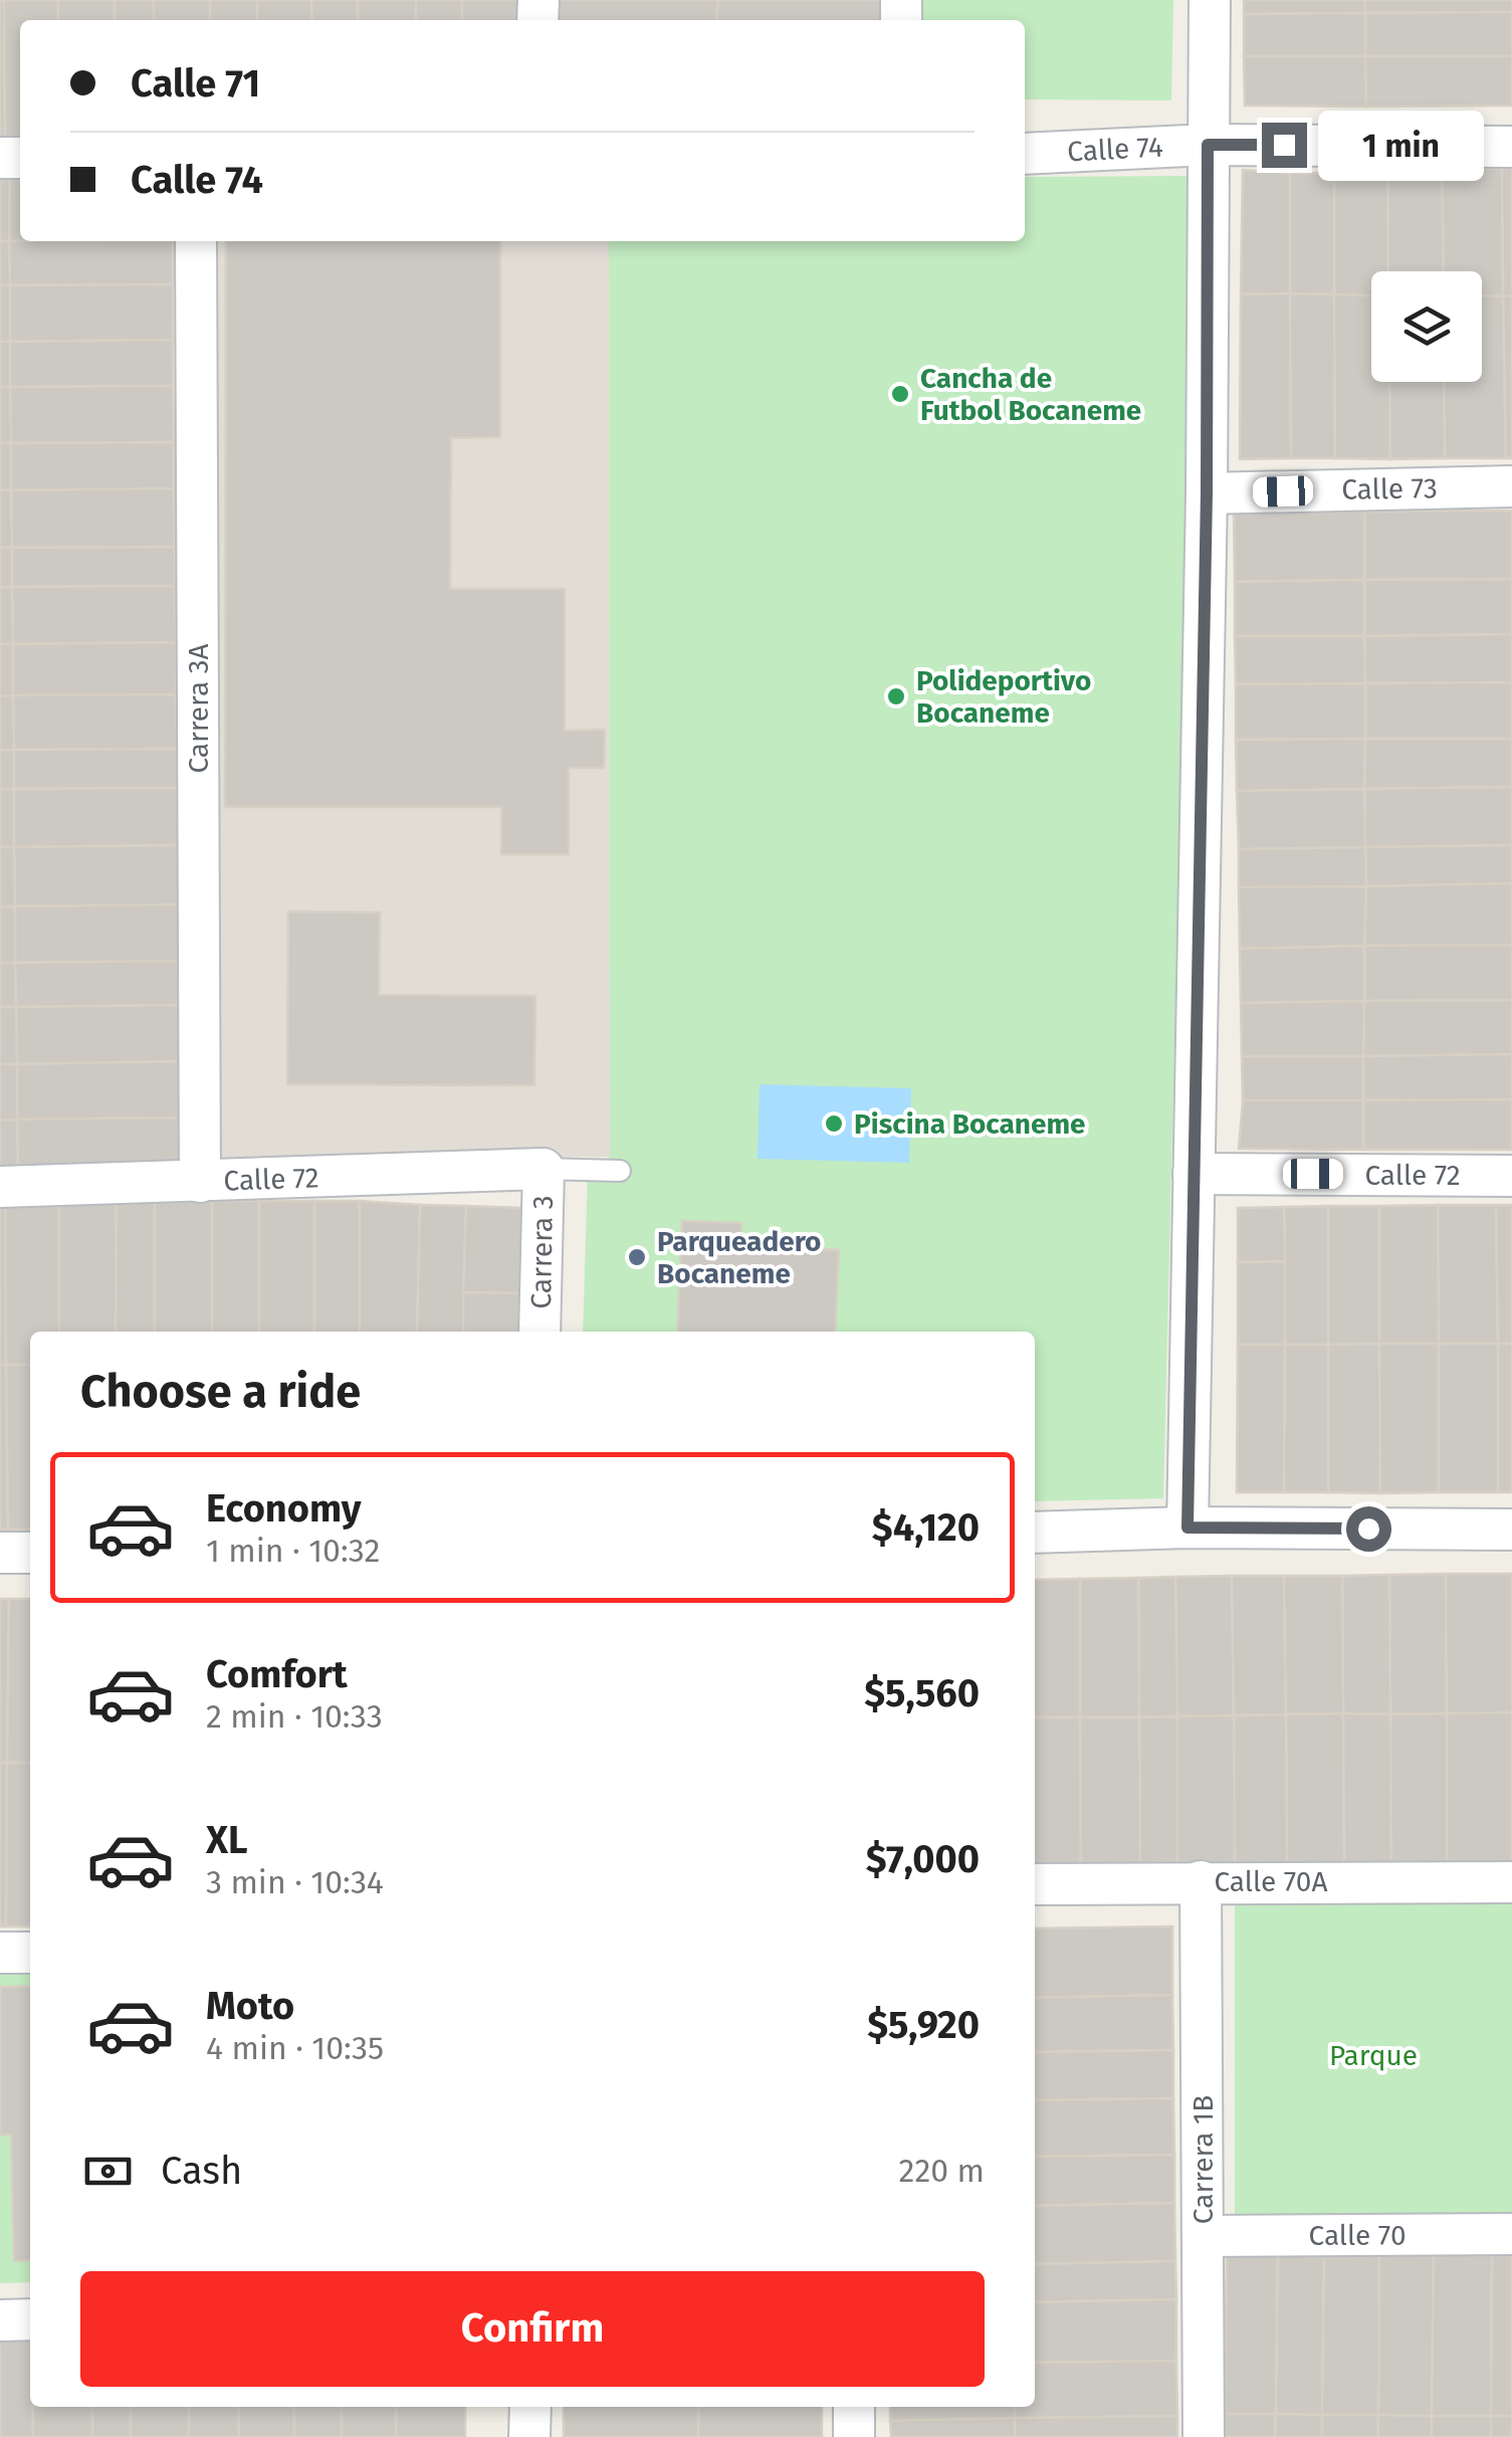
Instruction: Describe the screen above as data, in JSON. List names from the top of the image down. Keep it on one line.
{"streets":{"street":["Calle 74","Calle 73","Carrera 3A","Calle 72","Carrera 3","Calle 70A","Carrera 1B","Calle 70"]},"crossings":[["Carrera 3A","Calle 72"],["Calle 72","Carrera 3"],["Calle 70A","Carrera 1B"],["Carrera 1B","Calle 70"]],"parks":["Parque"],"places":["Cancha de Futbol Bocaneme","Polideportivo Bocaneme","Piscina Bocaneme","Parqueadero Bocaneme"],"page":{"banner":["Calle 71","Calle 74"],"bubble":"1 min","heading":"Choose a ride","list":[{"name":"Economy","note":"1 min · 10:32","value":"$4,120"},{"name":"Comfort","note":"2 min · 10:33","value":"$5,560"},{"name":"XL","note":"3 min · 10:34","value":"$7,000"},{"name":"Moto","note":"4 min · 10:35","value":"$5,920"}],"pay":["Cash","220 m"],"buttons":"Confirm"}}
